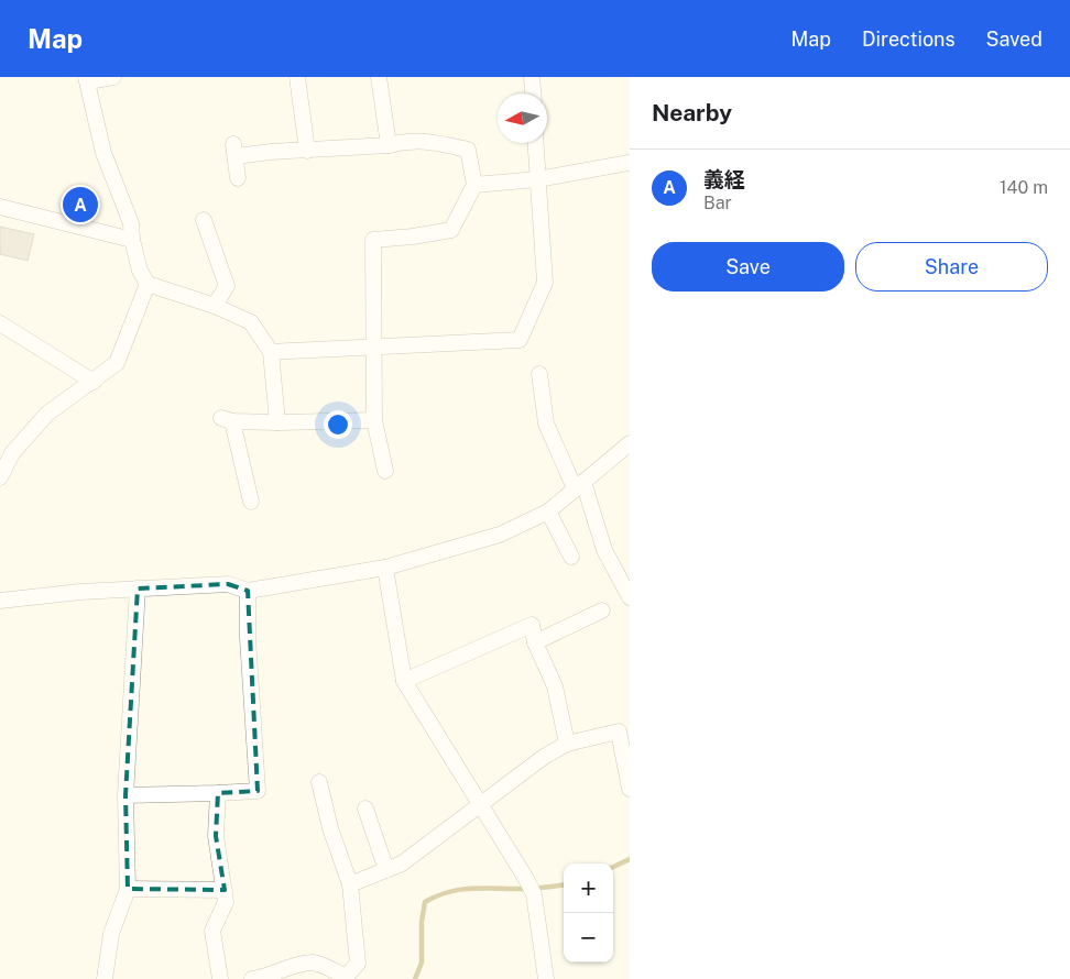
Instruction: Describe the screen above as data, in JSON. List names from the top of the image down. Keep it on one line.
{"north":"left","page":{"header":"Map","nav":["Map","Directions","Saved"],"heading":"Nearby","list":[{"mark":"A","name":"義経","note":"Bar","value":"140 m"}],"pins":"A","buttons":["Save","Share"],"map_buttons":["+","−"]}}
